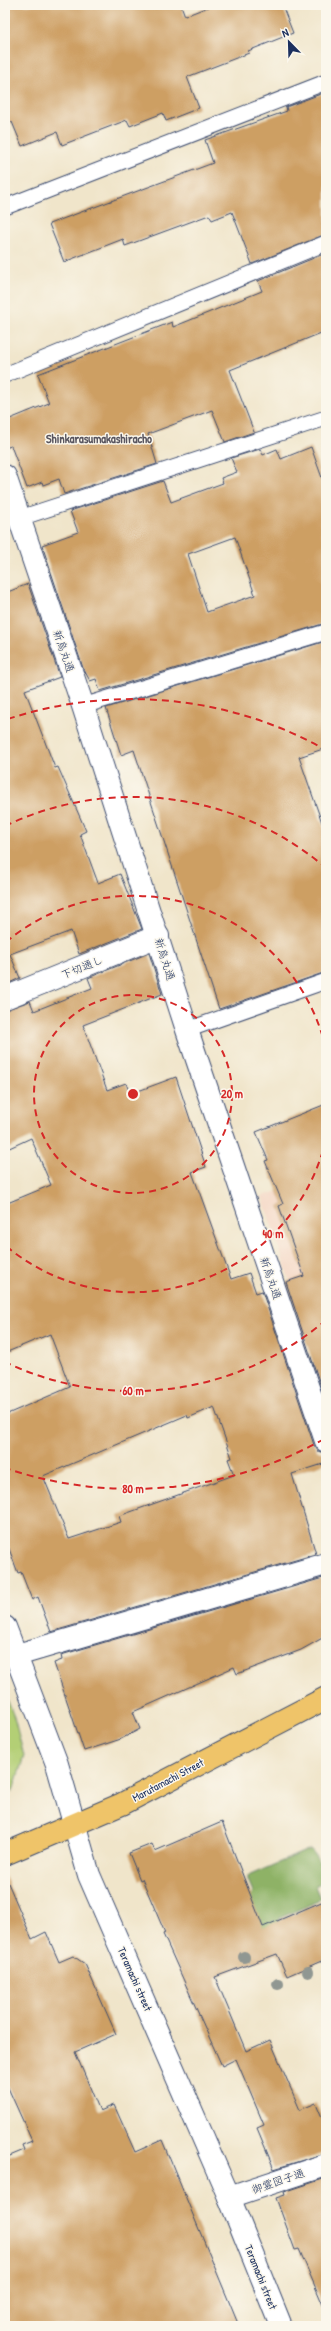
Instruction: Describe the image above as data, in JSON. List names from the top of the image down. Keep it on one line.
{"streets":{"main road":["Marutamachi Street"],"street":["新烏丸通","下切通し","Teramachi street","御霊図子通"]},"crossings":[["新烏丸通","下切通し"],["Marutamachi Street","Teramachi street"],["Teramachi street","御霊図子通"]],"districts":["Shinkarasumakashiracho"],"north":"top left","rings":["20 m","40 m","60 m","80 m"]}
